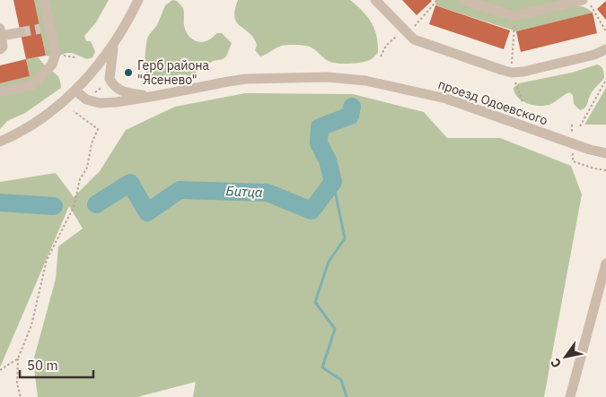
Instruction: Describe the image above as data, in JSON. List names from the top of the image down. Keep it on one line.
{"streets":{"street":["проезд Одоевского"]},"water":["Битца"],"places":["Герб района \"Ясенево\""],"scale_bar":"50 m","north":"bottom left"}
